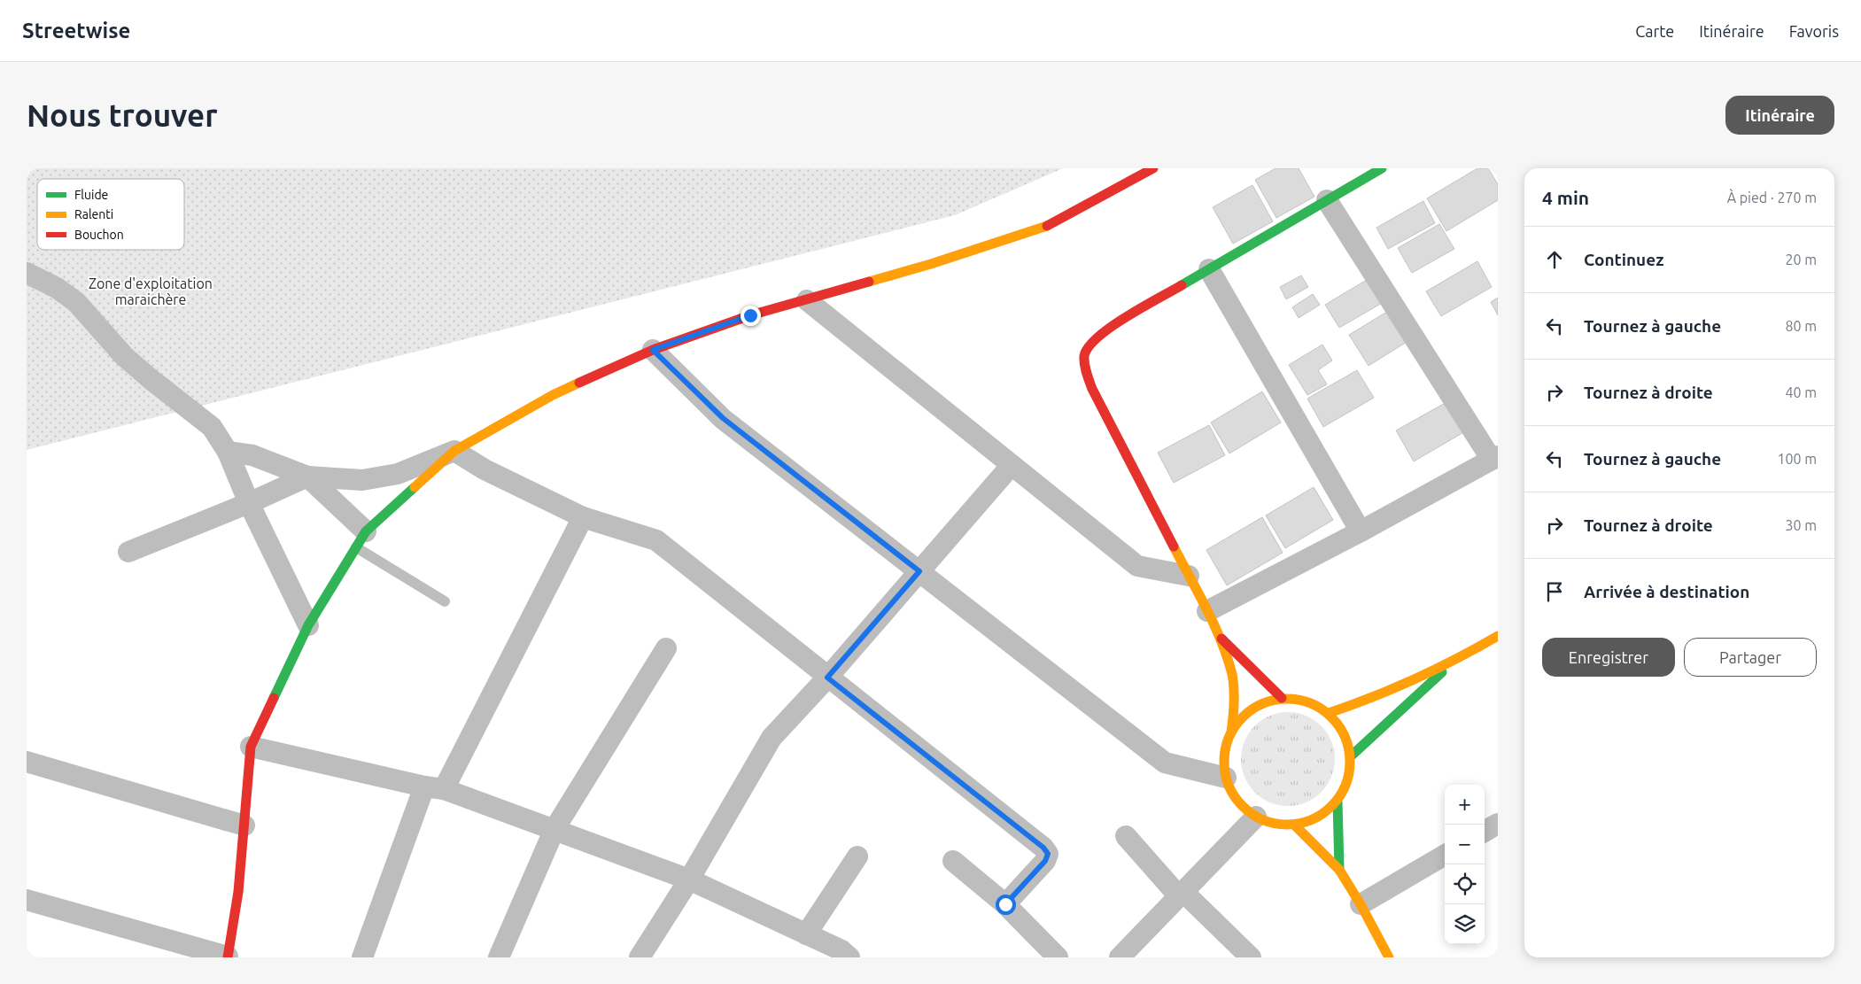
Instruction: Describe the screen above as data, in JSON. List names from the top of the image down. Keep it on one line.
{"parks":["Zone d'exploitation maraichère"],"legend":["Fluide","Ralenti","Bouchon"],"page":{"header":"Streetwise","nav":["Carte","Itinéraire","Favoris"],"buttons":["Itinéraire",["Enregistrer","Partager"]],"title":"Nous trouver","heading":["4 min","À pied · 270 m"],"list":[["Continuez","20 m"],["Tournez à gauche","80 m"],["Tournez à droite","40 m"],["Tournez à gauche","100 m"],["Tournez à droite","30 m"],"Arrivée à destination"],"map_buttons":["+","−"]}}
